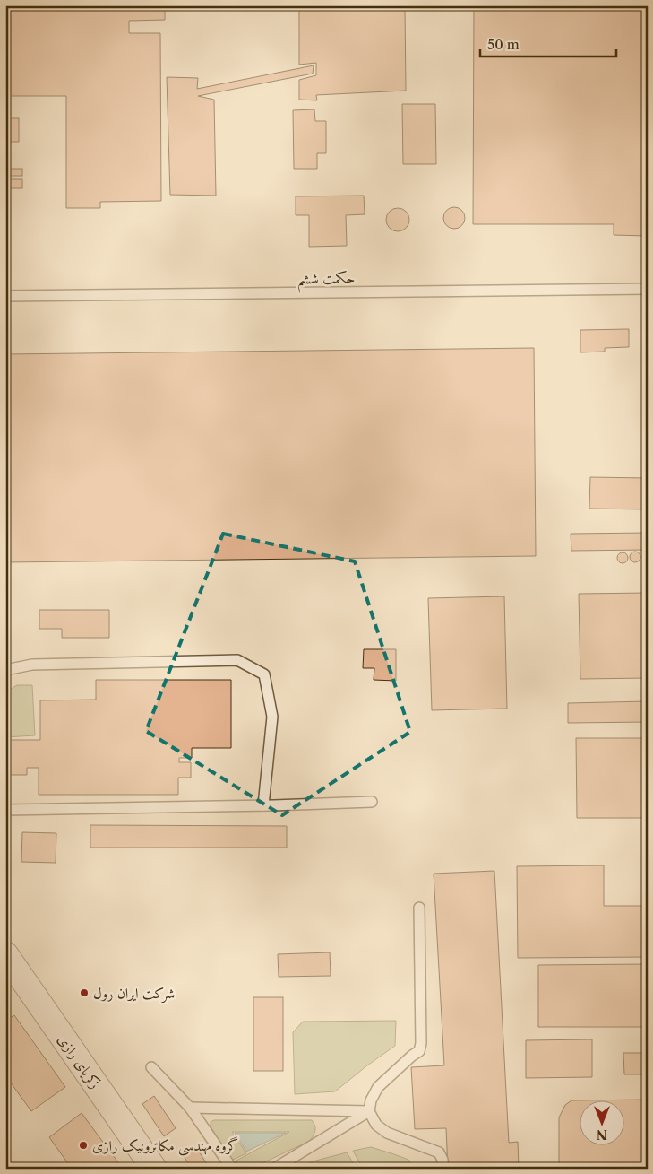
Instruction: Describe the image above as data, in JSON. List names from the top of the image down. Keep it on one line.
{"streets":{"street":["زکریای رازی"],"lane":["حکمت ششم"]},"places":["شرکت ایران رول","گروه مهندسی مکاترونیک رازی"],"scale_bar":"50 m","north":"bottom"}
